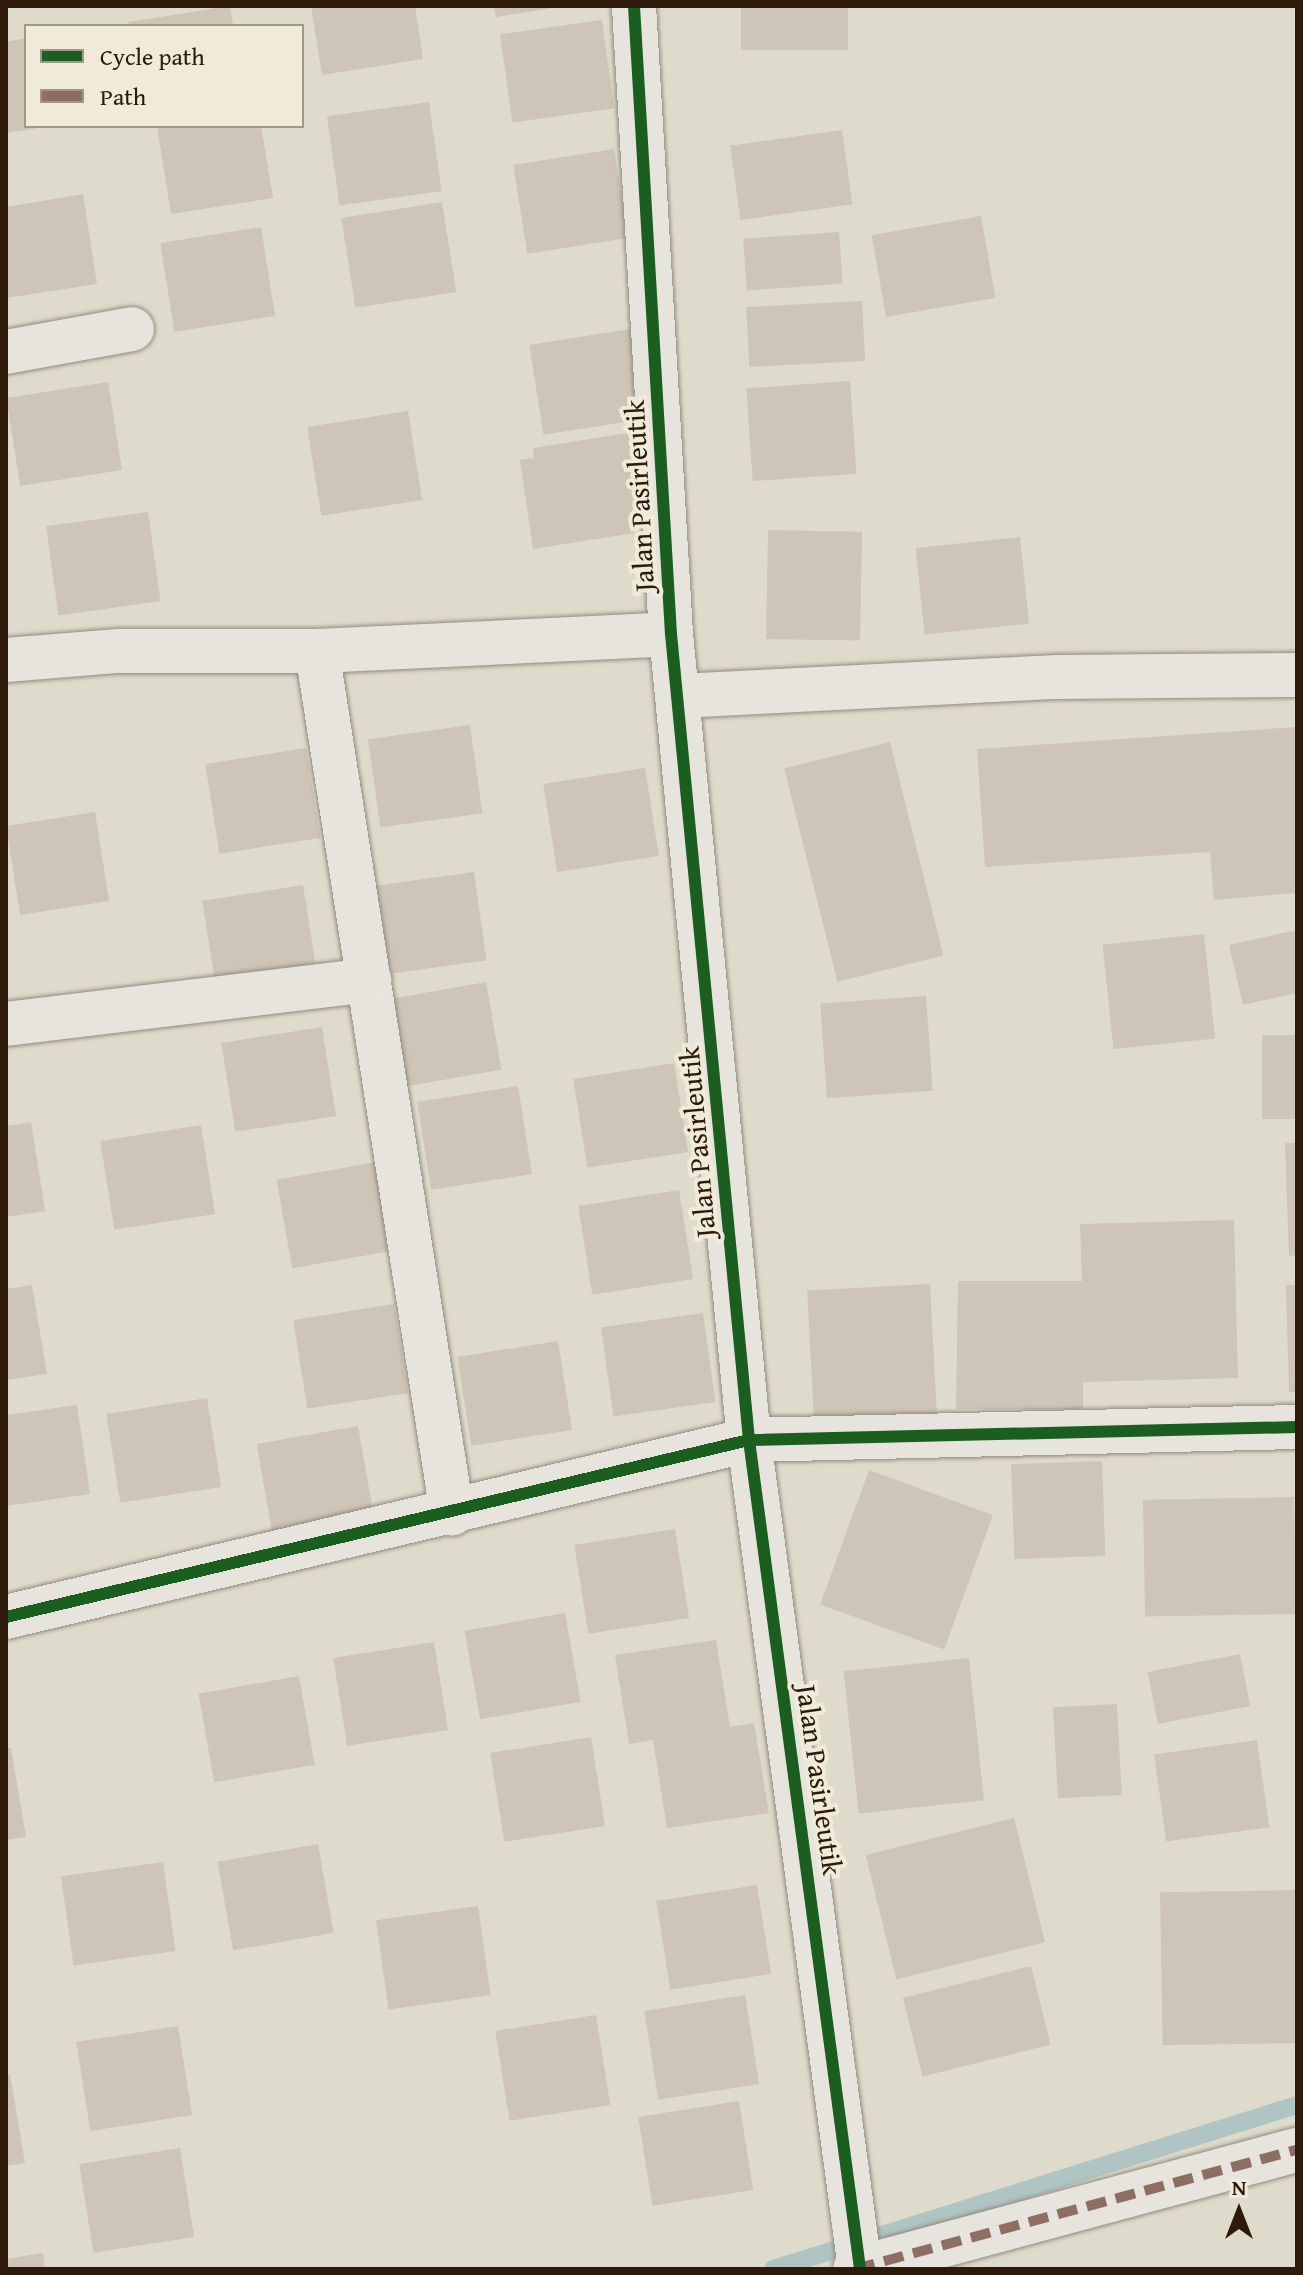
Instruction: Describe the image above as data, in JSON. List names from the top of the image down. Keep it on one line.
{"streets":{"street":["Jalan Pasirleutik"]},"legend":["Cycle path","Path"],"north":"top"}
